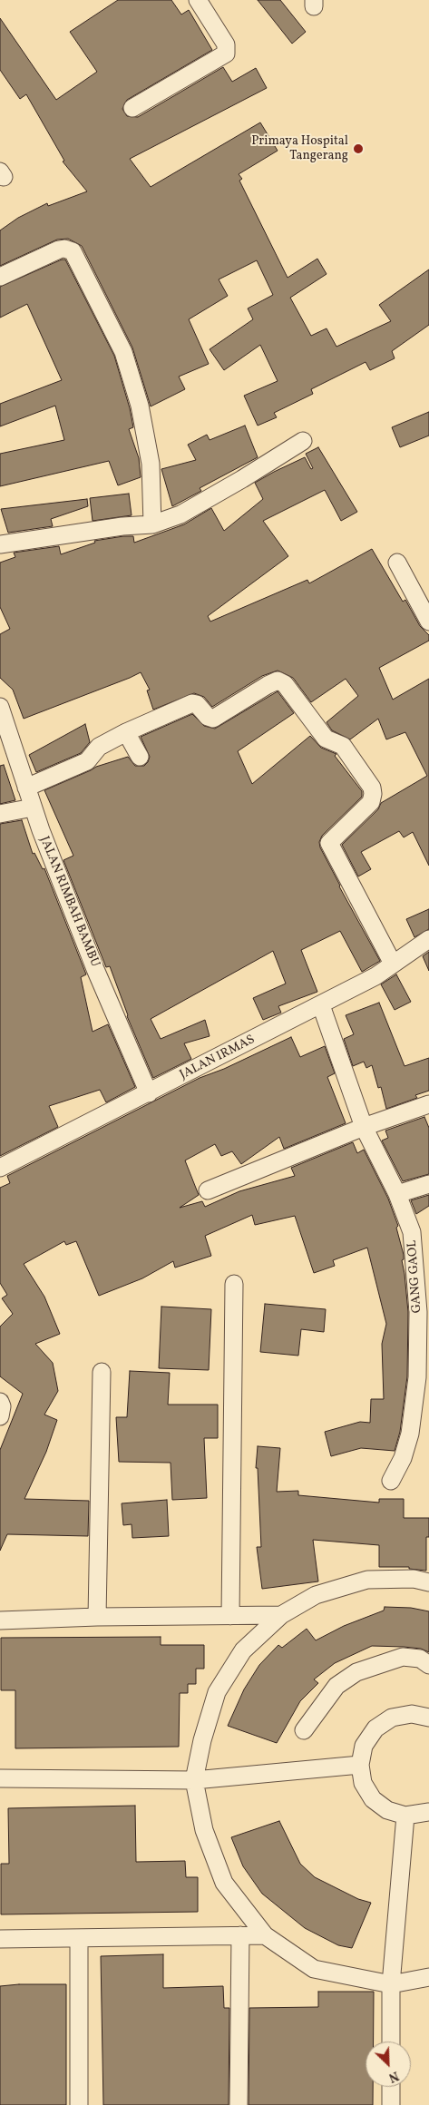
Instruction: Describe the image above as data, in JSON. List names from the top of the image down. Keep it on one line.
{"streets":{"street":["JALAN RIMBAH BAMBU","JALAN IRMAS","GANG GAOL"]},"crossings":[["JALAN RIMBAH BAMBU","JALAN IRMAS"],["JALAN IRMAS","GANG GAOL"]],"places":["Primaya Hospital Tangerang"],"north":"bottom right"}
